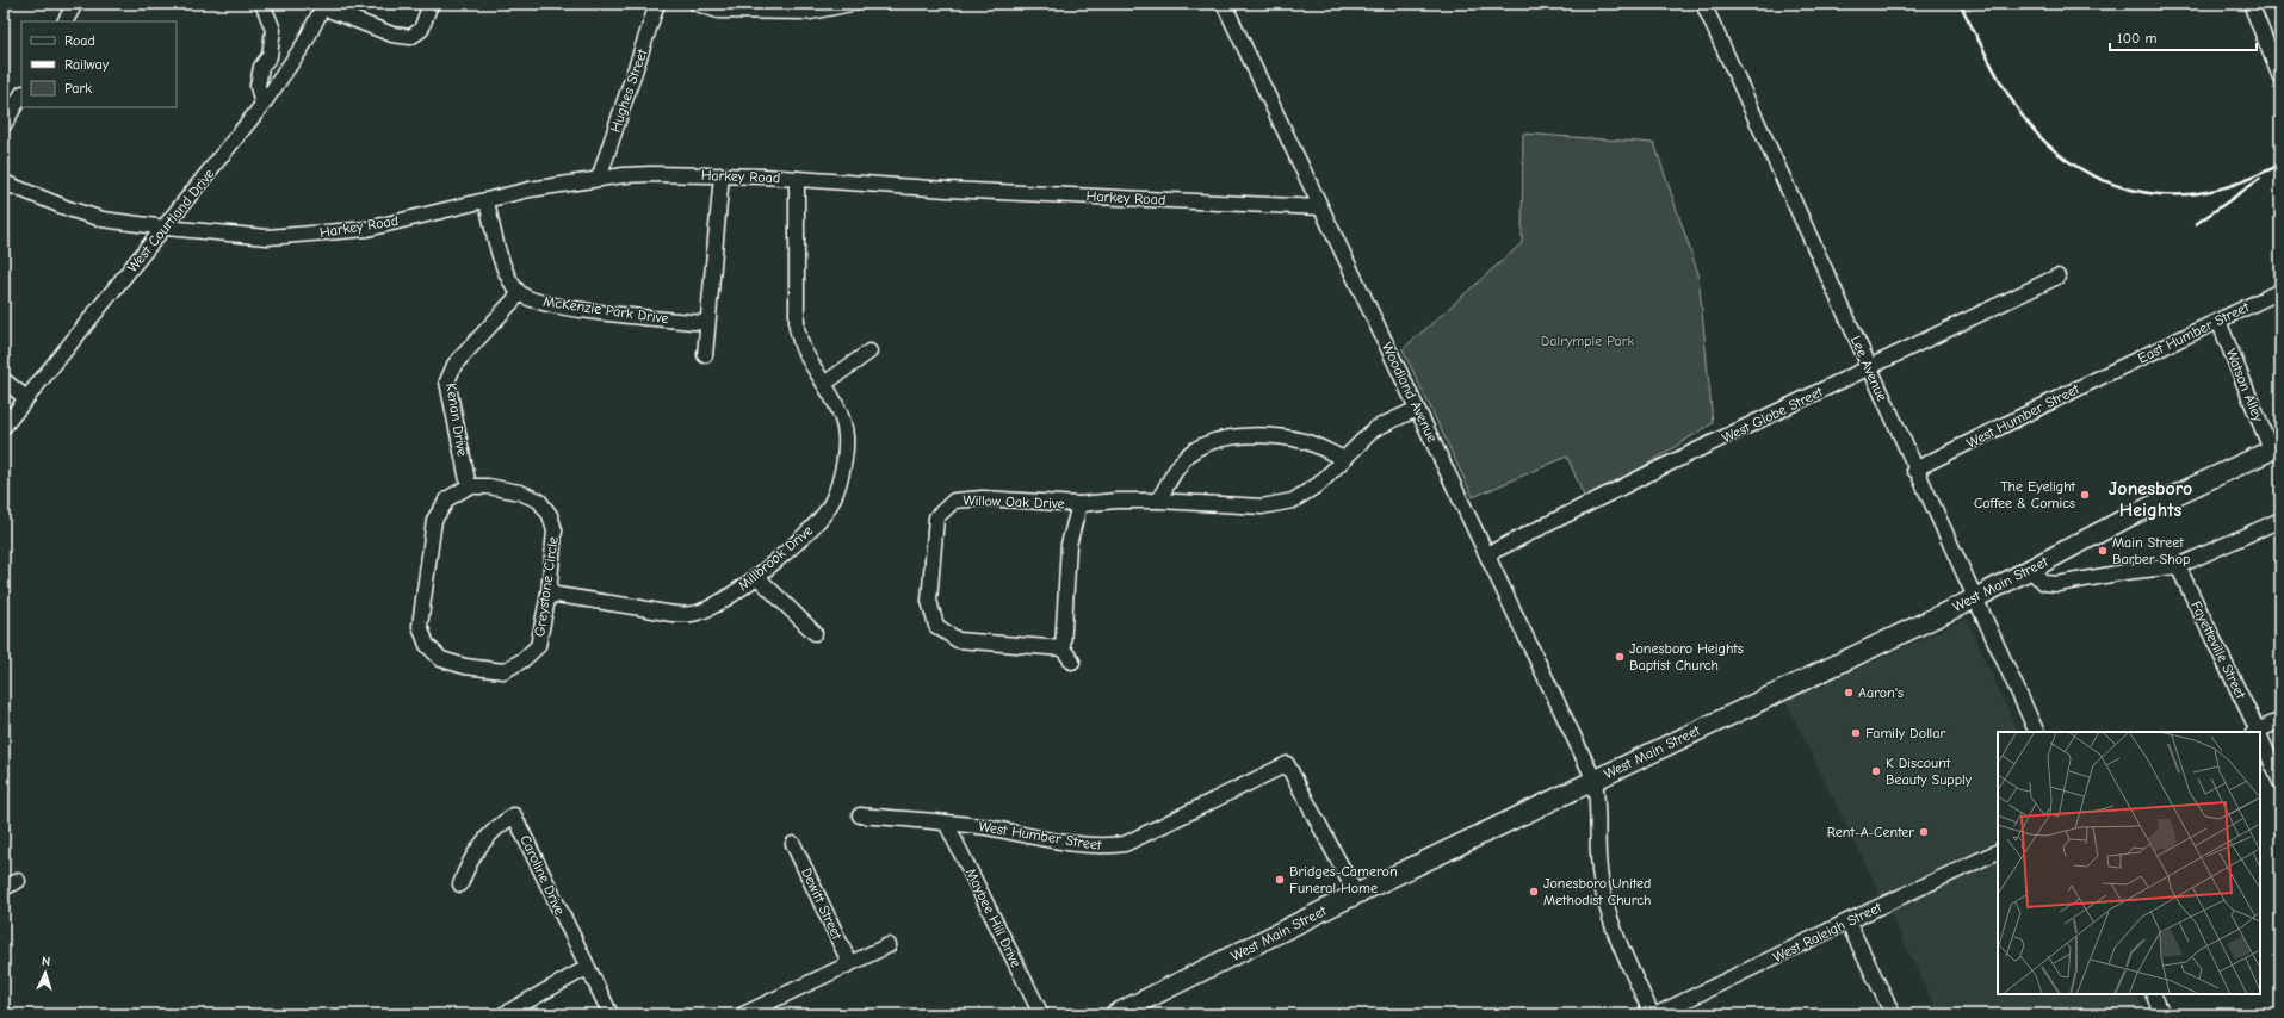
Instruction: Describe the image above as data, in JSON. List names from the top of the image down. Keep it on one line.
{"streets":{"main road":["West Main Street"],"street":["Hughes Street","Harkey Road","West Courtland Drive","McKenzie Park Drive","East Humber Street","Lee Avenue","Watson Alley","Woodland Avenue","West Globe Street","West Humber Street","Kenan Drive","Willow Oak Drive","Millbrook Drive","Greystone Circle","Fayetteville Street","Caroline Drive","Dewitt Street","Maybee Hill Drive","West Raleigh Street"]},"crossings":[["Hughes Street","Harkey Road"],["Harkey Road","West Courtland Drive"],["Harkey Road","Woodland Avenue"],["Harkey Road","Millbrook Drive"],["McKenzie Park Drive","Kenan Drive"],["East Humber Street","Watson Alley"],["East Humber Street","West Humber Street"],["Lee Avenue","West Globe Street"],["Lee Avenue","West Humber Street"],["Lee Avenue","West Main Street"],["Watson Alley","West Main Street"],["Woodland Avenue","West Globe Street"],["Woodland Avenue","Willow Oak Drive"],["Woodland Avenue","West Main Street"],["West Humber Street","West Main Street"],["West Humber Street","Maybee Hill Drive"],["Kenan Drive","Millbrook Drive"],["Kenan Drive","Greystone Circle"],["Millbrook Drive","Greystone Circle"]],"districts":["Jonesboro Heights"],"parks":["Dalrymple Park"],"places":["The Eyelight Coffee & Comics","Main Street Barber Shop","Jonesboro Heights Baptist Church","Aaron's","Family Dollar","K Discount Beauty Supply","Rent-A-Center","Bridges-Cameron Funeral Home","Jonesboro United Methodist Church"],"legend":["Road","Railway","Park"],"scale_bar":"100 m","north":"top"}
